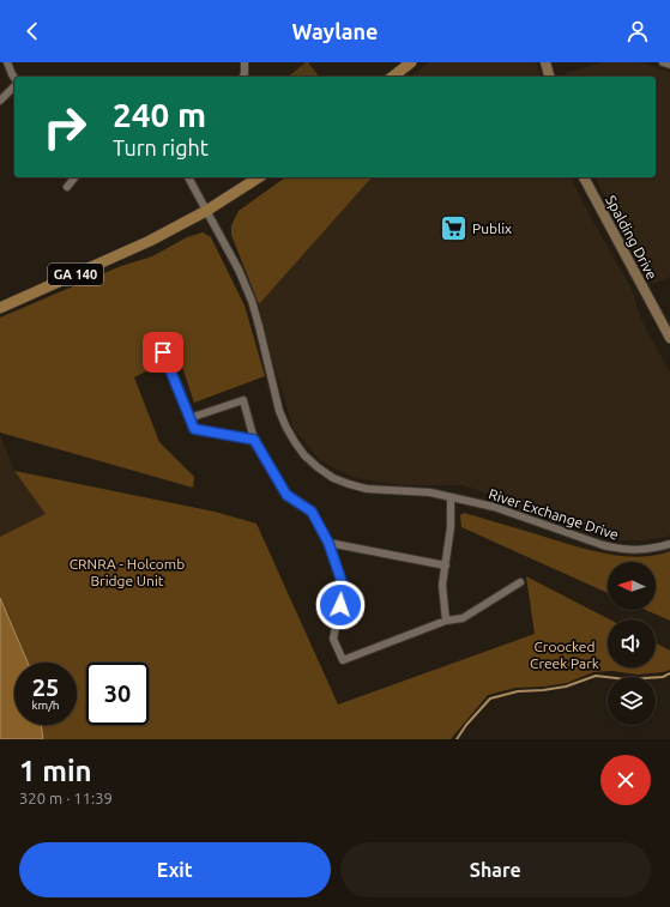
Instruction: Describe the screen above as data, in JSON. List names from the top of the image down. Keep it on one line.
{"streets":{"main road":["Spalding Drive","GA 140"],"street":["River Exchange Drive"]},"crossings":[["GA 140","River Exchange Drive"]],"parks":["CRNRA - Holcomb Bridge Unit","Croocked Creek Park"],"places":{"supermarket":["Publix"]},"north":"left","page":{"header":"Waylane","turn":["240 m","Turn right"],"speed":"25 km/h","limit":"30","heading":["1 min","320 m · 11:39"],"buttons":["Exit","Share"]}}
